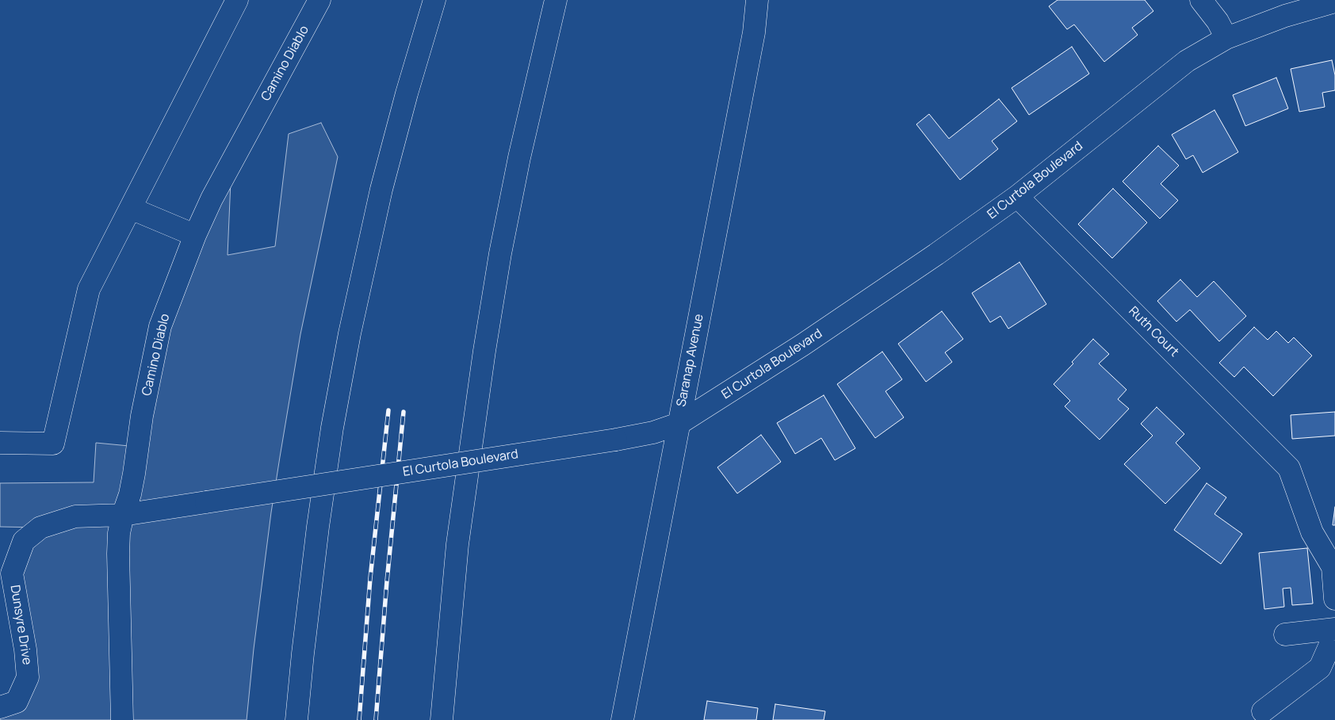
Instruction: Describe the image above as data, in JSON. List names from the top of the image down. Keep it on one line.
{"streets":{"main road":["Camino Diablo","El Curtola Boulevard","Ruth Court","Saranap Avenue","Dunsyre Drive"]},"crossings":[["Camino Diablo","El Curtola Boulevard"],["Camino Diablo","Dunsyre Drive"],["El Curtola Boulevard","Ruth Court"],["El Curtola Boulevard","Saranap Avenue"],["El Curtola Boulevard","Dunsyre Drive"]]}
